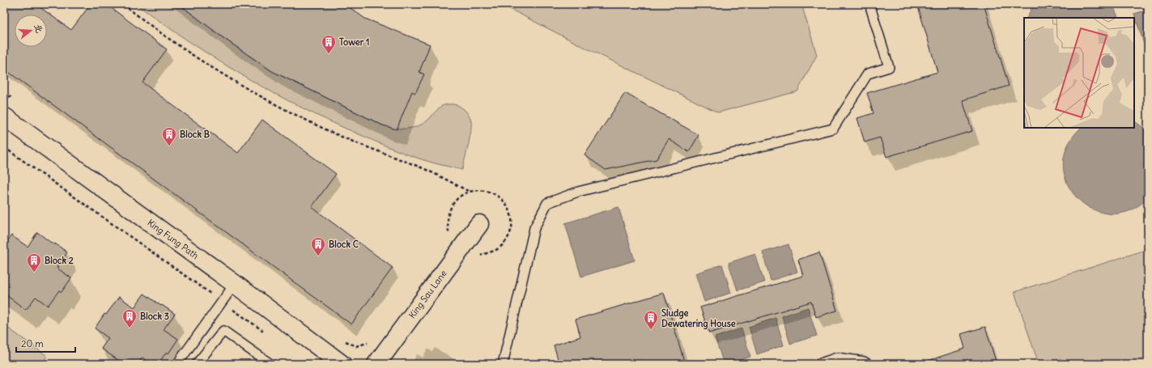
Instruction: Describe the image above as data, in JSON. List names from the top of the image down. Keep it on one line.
{"streets":{"street":["King Fung Path","King Sau Lane"]},"places":{"building":["Tower 1","Block B","Block C","Block 2","Block 3","Sludge Dewatering House"]},"scale_bar":"20 m","north":"right"}
